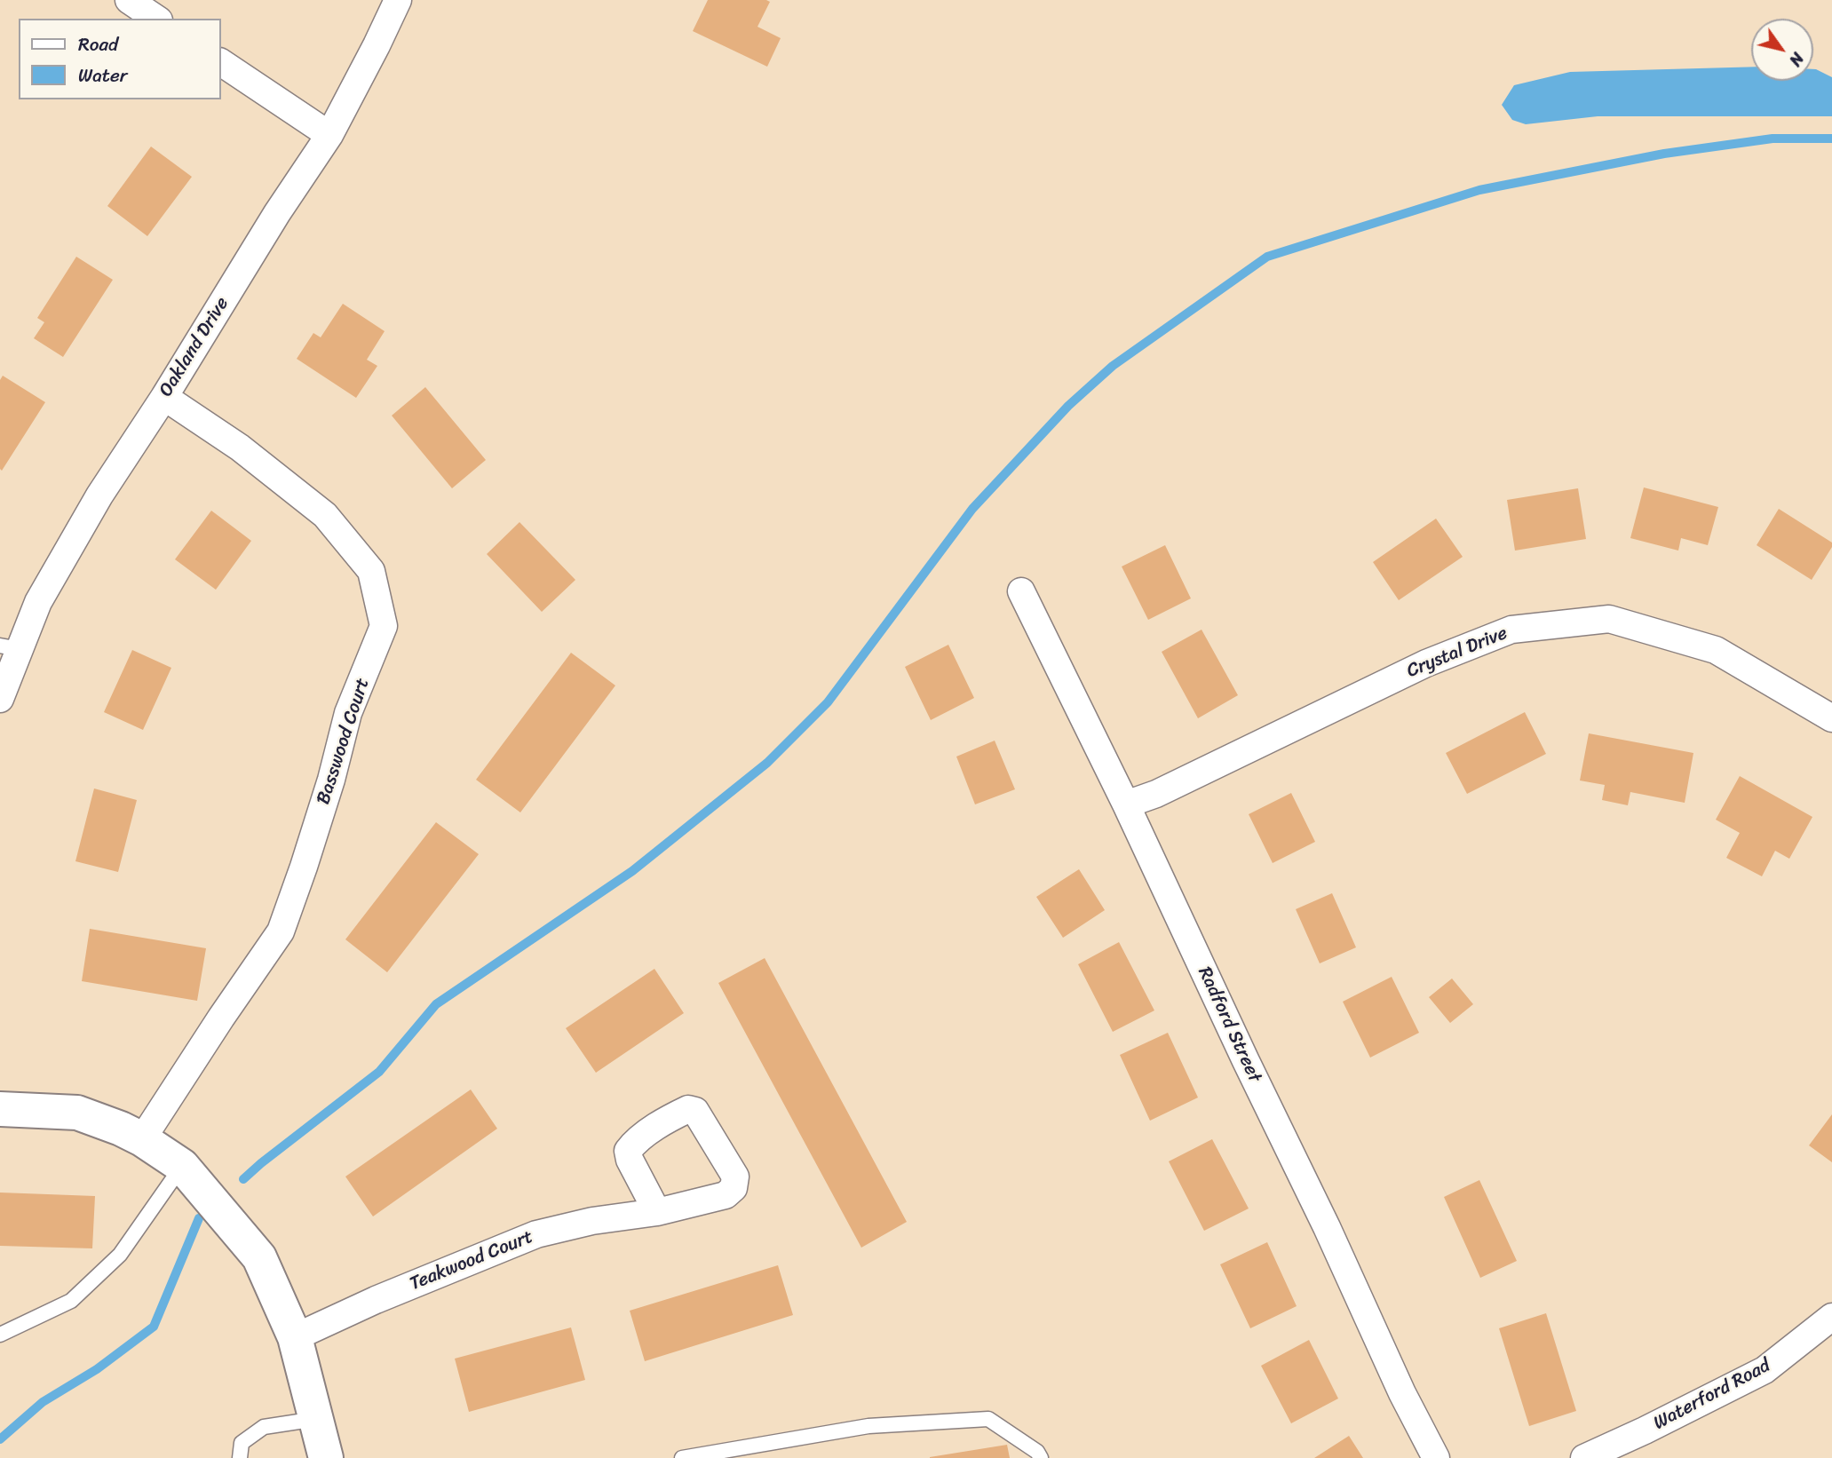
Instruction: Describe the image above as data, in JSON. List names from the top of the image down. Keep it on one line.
{"streets":{"street":["Oakland Drive","Crystal Drive","Basswood Court","Radford Street","Teakwood Court","Waterford Road"]},"crossings":[["Oakland Drive","Basswood Court"],["Crystal Drive","Radford Street"]],"legend":["Road","Water"],"north":"bottom right"}
